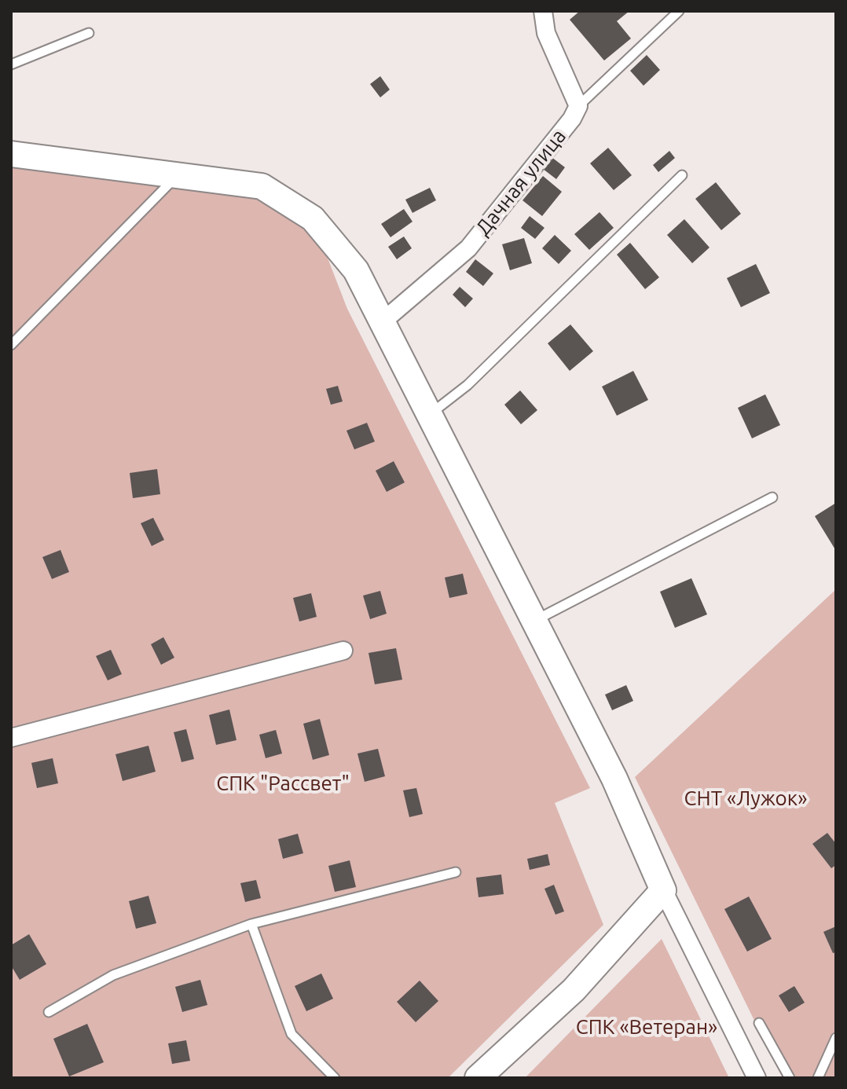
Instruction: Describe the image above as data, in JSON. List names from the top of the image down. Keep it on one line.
{"streets":{"street":["Дачная улица"]},"parks":["СПК \"Рассвет\"","СНТ «Лужок»","СПК «Ветеран»"]}
